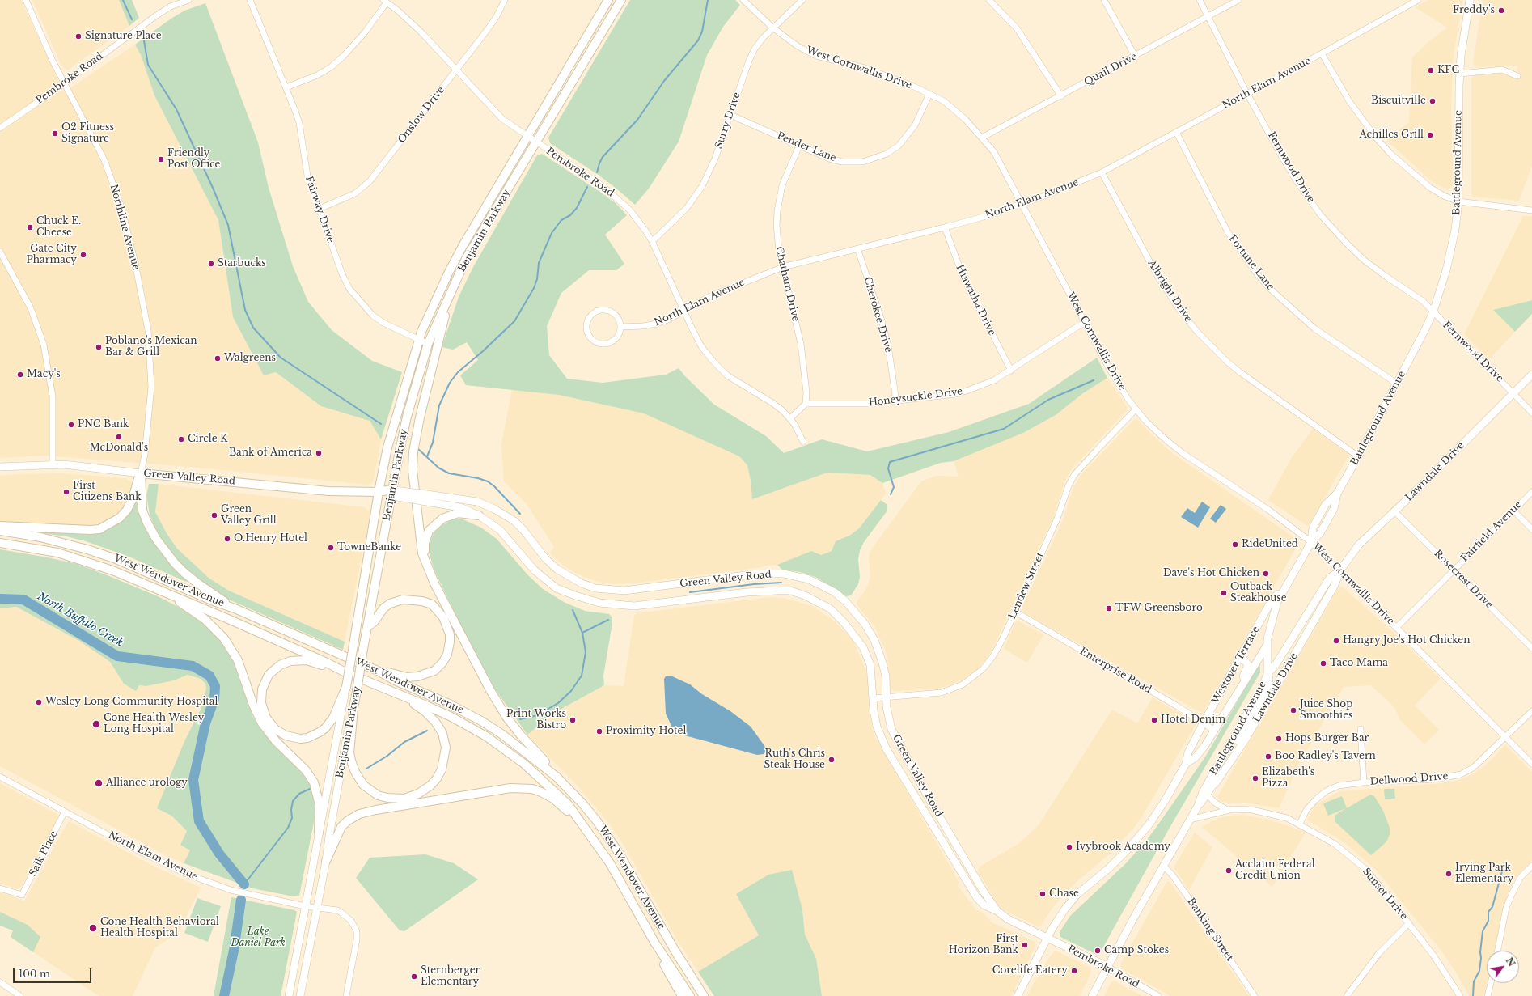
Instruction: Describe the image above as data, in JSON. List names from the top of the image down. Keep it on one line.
{"streets":{"highway":["Benjamin Parkway","Green Valley Road","West Wendover Avenue"],"main road":["Pembroke Road","Battleground Avenue","Lawndale Drive","Westover Terrace"],"street":["West Cornwallis Drive","Quail Drive","North Elam Avenue","Onslow Drive","Surry Drive","Pender Lane","Fernwood Drive","Fairway Drive","Northline Avenue","Fortune Lane","Chatham Drive","Albright Drive","Hiawatha Drive","Cherokee Drive","Honeysuckle Drive","Fairfield Avenue","Rosecrest Drive","Lendew Street","Enterprise Road","Dellwood Drive","Salk Place","Sunset Drive","Banking Street"]},"crossings":[["West Cornwallis Drive","Quail Drive"],["West Cornwallis Drive","North Elam Avenue"],["West Cornwallis Drive","Surry Drive"],["West Cornwallis Drive","Pender Lane"],["West Cornwallis Drive","Battleground Avenue"],["West Cornwallis Drive","Honeysuckle Drive"],["West Cornwallis Drive","Lawndale Drive"],["West Cornwallis Drive","Fairfield Avenue"],["West Cornwallis Drive","Lendew Street"],["West Cornwallis Drive","Dellwood Drive"],["Quail Drive","Fernwood Drive"],["Pembroke Road","North Elam Avenue"],["Pembroke Road","Onslow Drive"],["Pembroke Road","Surry Drive"],["Pembroke Road","Battleground Avenue"],["Pembroke Road","Northline Avenue"],["Pembroke Road","Benjamin Parkway"],["Pembroke Road","Green Valley Road"],["Pembroke Road","Westover Terrace"],["North Elam Avenue","Fernwood Drive"],["North Elam Avenue","Benjamin Parkway"],["North Elam Avenue","Fortune Lane"],["North Elam Avenue","Chatham Drive"],["North Elam Avenue","Albright Drive"],["North Elam Avenue","Hiawatha Drive"],["North Elam Avenue","Cherokee Drive"],["North Elam Avenue","Salk Place"],["Onslow Drive","Fairway Drive"],["Surry Drive","Pender Lane"],["Pender Lane","Chatham Drive"],["Battleground Avenue","Fernwood Drive"],["Battleground Avenue","Fortune Lane"],["Battleground Avenue","Albright Drive"],["Battleground Avenue","Lawndale Drive"],["Battleground Avenue","Westover Terrace"],["Battleground Avenue","Sunset Drive"],["Battleground Avenue","Banking Street"],["Fernwood Drive","Lawndale Drive"],["Fairway Drive","Benjamin Parkway"],["Northline Avenue","Green Valley Road"],["Benjamin Parkway","Green Valley Road"],["Chatham Drive","Honeysuckle Drive"],["Hiawatha Drive","Honeysuckle Drive"],["Cherokee Drive","Honeysuckle Drive"],["Lawndale Drive","Rosecrest Drive"],["Green Valley Road","Lendew Street"],["Green Valley Road","Westover Terrace"],["Fairfield Avenue","Rosecrest Drive"],["Lendew Street","Enterprise Road"],["Westover Terrace","Enterprise Road"],["Dellwood Drive","Sunset Drive"]],"water":["North Buffalo Creek"],"parks":["Lake Daniel Park"],"places":["Freddy's","Signature Place","KFC","Biscuitville","O2 Fitness Signature","Achilles Grill","Friendly Post Office","Chuck E. Cheese","Gate City Pharmacy","Starbucks","Poblano's Mexican Bar & Grill","Walgreens","Macy's","PNC Bank","McDonald's","Circle K","Bank of America","First Citizens Bank","Green Valley Grill","O.Henry Hotel","RideUnited","TowneBanke","Dave's Hot Chicken","Outback Steakhouse","TFW Greensboro","Hangry Joe's Hot Chicken","Taco Mama","Wesley Long Community Hospital","Juice Shop Smoothies","Print Works Bistro","Hotel Denim","Cone Health Wesley Long Hospital","Proximity Hotel","Hops Burger Bar","Boo Radley's Tavern","Ruth's Chris Steak House","Elizabeth's Pizza","Alliance urology","Ivybrook Academy","Acclaim Federal Credit Union","Irving Park Elementary","Chase","Cone Health Behavioral Health Hospital","First Horizon Bank","Camp Stokes","Corelife Eatery","Sternberger Elementary"],"scale_bar":"100 m","north":"top right"}
